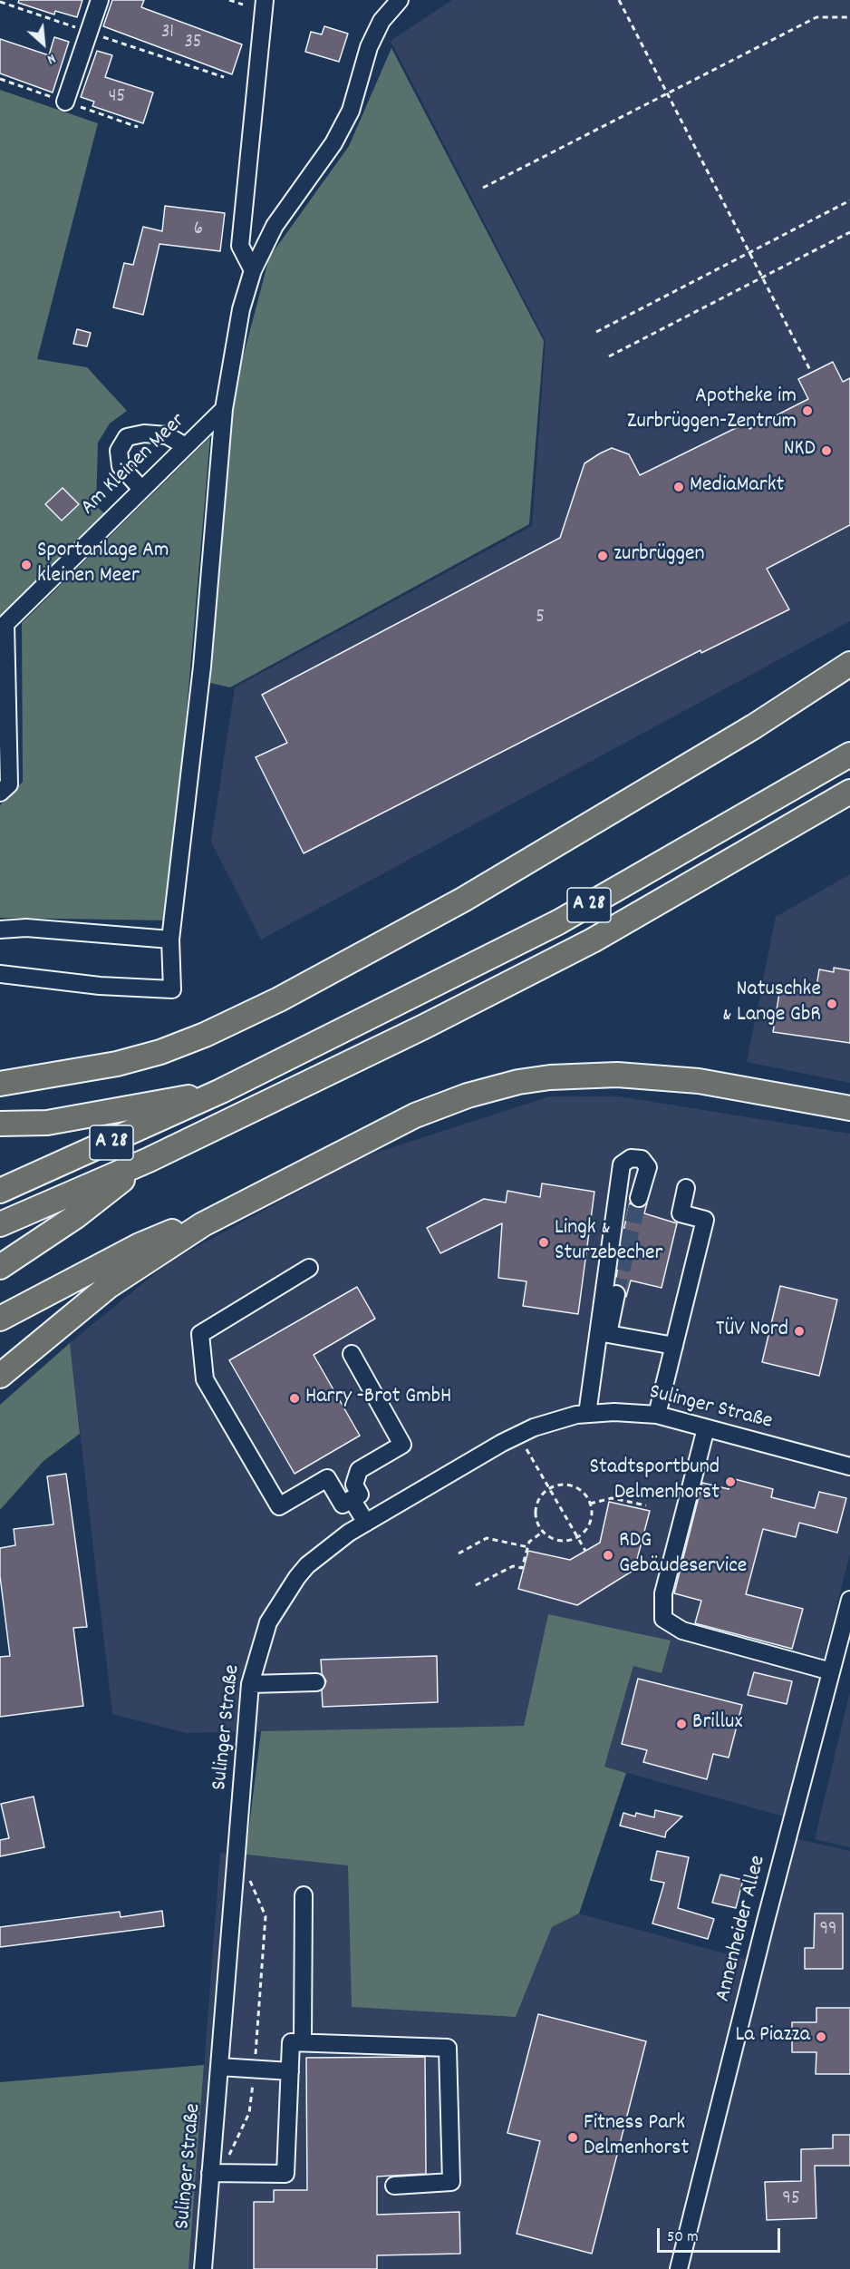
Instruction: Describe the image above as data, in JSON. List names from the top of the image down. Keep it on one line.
{"streets":{"highway":["A 28"],"street":["Am Kleinen Meer","Sulinger Straße","Annenheider Allee"]},"places":["Apotheke im Zurbrüggen-Zentrum","NKD","MediaMarkt","zurbrüggen","Sportanlage Am kleinen Meer","Natuschke & Lange GbR","Lingk & Sturzebecher","TÜV Nord","Harry -Brot GmbH","Stadtsportbund Delmenhorst","RDG Gebäudeservice","Brillux","La Piazza","Fitness Park Delmenhorst"],"house_numbers":["31","35","45","6","5","99","95"],"scale_bar":"50 m","north":"bottom right"}
